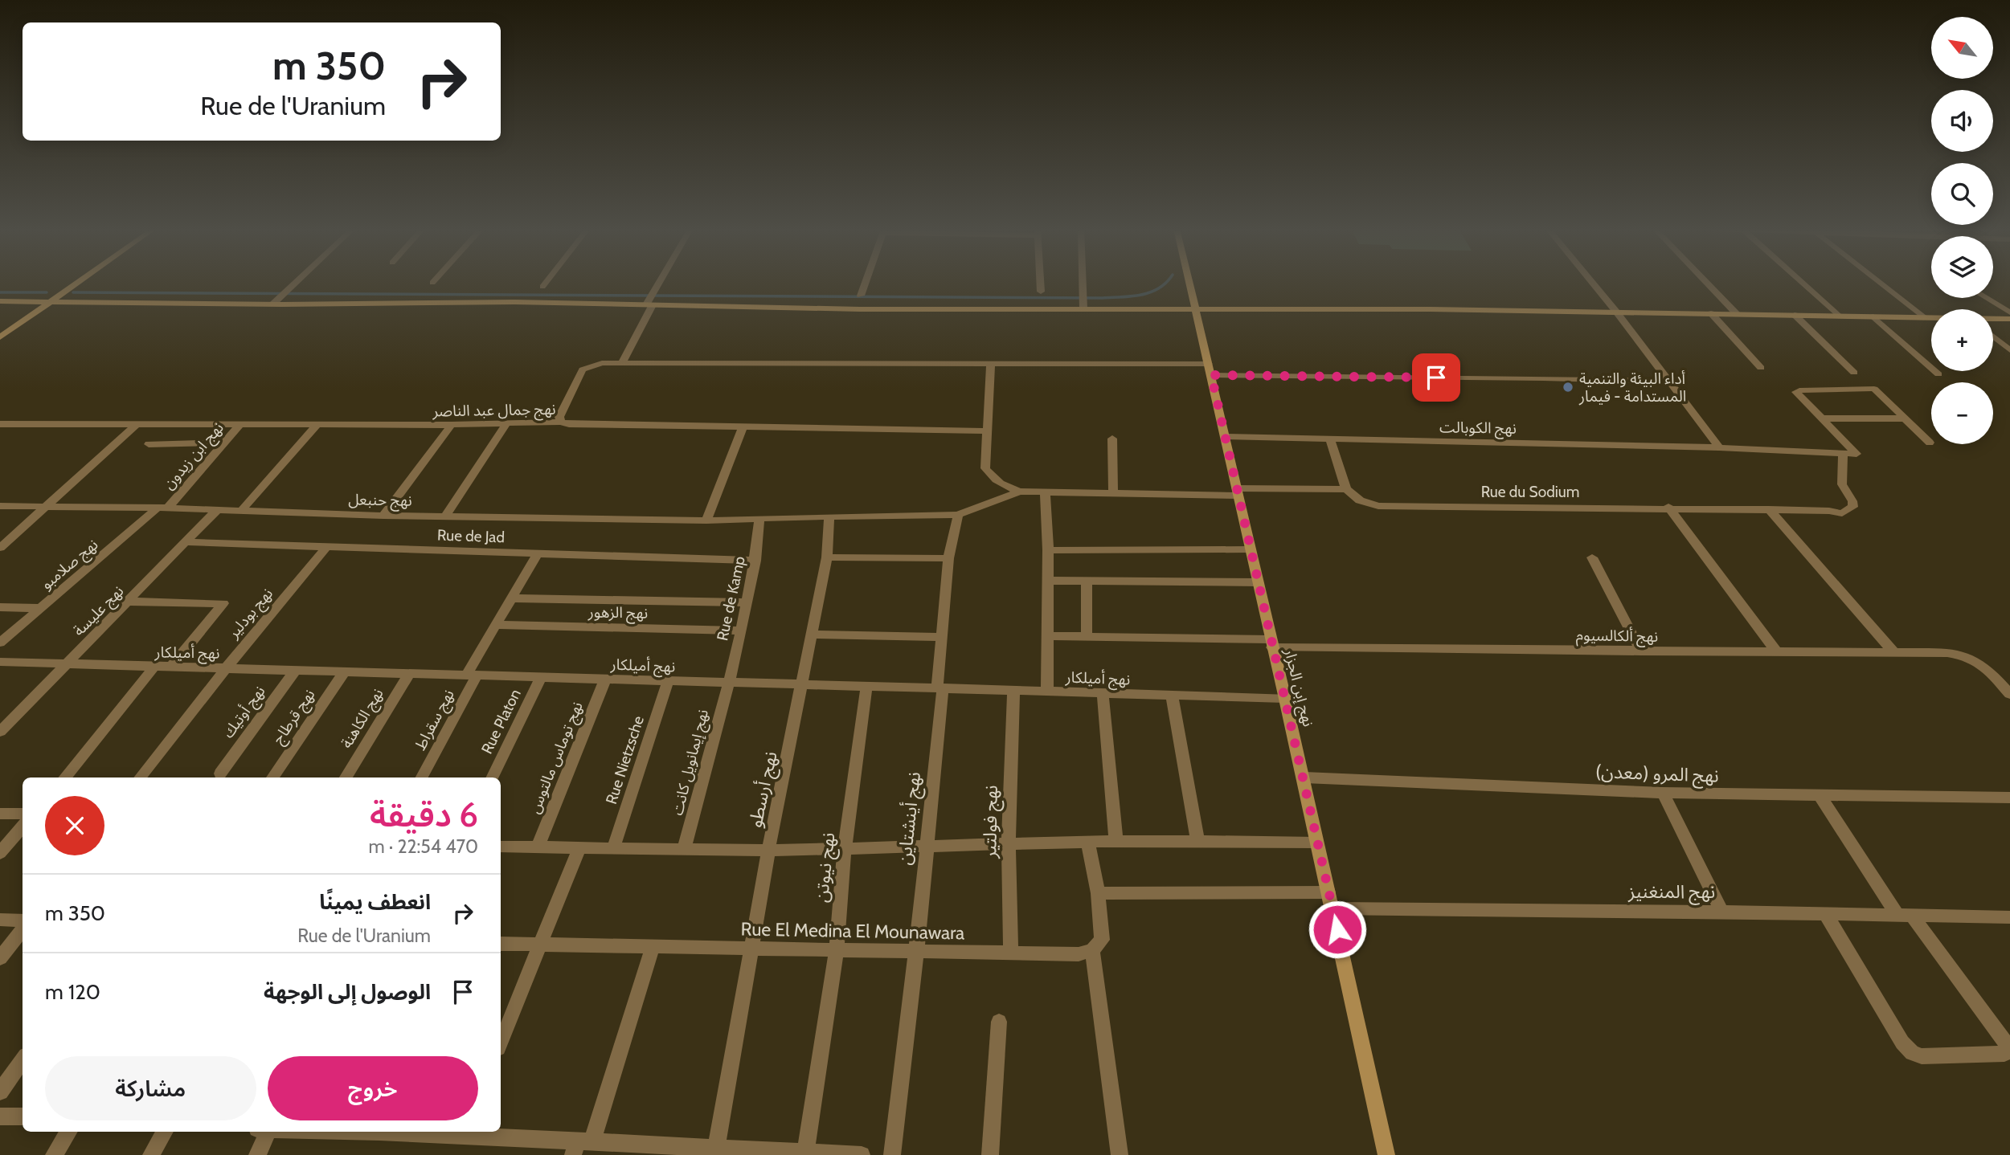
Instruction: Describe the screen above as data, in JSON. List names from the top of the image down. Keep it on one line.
{"streets":{"street":["نهج جمال عبد الناصر","نهج الكوبالت","نهج ابن زيدون","Rue du Sodium","نهج حنبعل","Rue de Jad","نهج صلامبو","Rue de Kamp","نهج عليسة","نهج الزهور","نهج بودلير","نهج ألكالسيوم","نهج أميلكار","نهج إبن الجزار","نهج أوتيك","نهج قرطاج","نهج الكاهنة","نهج سقراط","Rue Platon","نهج توماس مالتوس","Rue Nietzsche","نهج إيمانويل كانت","نهج المرو (معدن)","نهج أرسطو","نهج أينشتاين","نهج فولتير","نهج نيوتن","نهج المنغنيز","Rue El Medina El Mounawara"]},"crossings":[["نهج جمال عبد الناصر","نهج ابن زيدون"],["نهج الكوبالت","Rue du Sodium"],["نهج الكوبالت","نهج إبن الجزار"],["نهج ابن زيدون","نهج حنبعل"],["نهج ابن زيدون","نهج صلامبو"],["نهج حنبعل","نهج صلامبو"],["نهج حنبعل","Rue de Kamp"],["نهج حنبعل","نهج عليسة"],["نهج حنبعل","نهج أرسطو"],["نهج حنبعل","نهج أينشتاين"],["Rue de Jad","Rue de Kamp"],["Rue de Jad","نهج عليسة"],["Rue de Jad","نهج بودلير"],["Rue de Jad","نهج سقراط"],["Rue de Kamp","نهج الزهور"],["Rue de Kamp","نهج أميلكار"],["Rue de Kamp","نهج إيمانويل كانت"],["نهج عليسة","نهج أميلكار"],["نهج الزهور","نهج سقراط"],["نهج بودلير","نهج أميلكار"],["نهج ألكالسيوم","نهج إبن الجزار"],["نهج أميلكار","نهج إبن الجزار"],["نهج أميلكار","نهج أوتيك"],["نهج أميلكار","نهج قرطاج"],["نهج أميلكار","نهج الكاهنة"],["نهج أميلكار","نهج سقراط"],["نهج أميلكار","Rue Platon"],["نهج أميلكار","نهج توماس مالتوس"],["نهج أميلكار","Rue Nietzsche"],["نهج أميلكار","نهج إيمانويل كانت"],["نهج أميلكار","نهج أرسطو"],["نهج أميلكار","نهج أينشتاين"],["نهج أميلكار","نهج فولتير"],["نهج أميلكار","نهج نيوتن"],["نهج إبن الجزار","نهج المرو (معدن)"],["نهج إبن الجزار","نهج المنغنيز"],["نهج أرسطو","Rue El Medina El Mounawara"],["نهج أينشتاين","Rue El Medina El Mounawara"],["نهج فولتير","Rue El Medina El Mounawara"],["نهج نيوتن","Rue El Medina El Mounawara"]],"places":["أداء البيئة والتنمية المستدامة - فيمار"],"north":"top left","page":{"map_buttons":["+","−"],"turn":["350 m","Rue de l'Uranium"],"heading":["6 دقيقة","470 m · 22:54"],"list":[{"name":"انعطف يمينًا","note":"Rue de l'Uranium","value":"350 m"},{"name":"الوصول إلى الوجهة","value":"120 m"}],"buttons":["خروج","مشاركة"]}}
